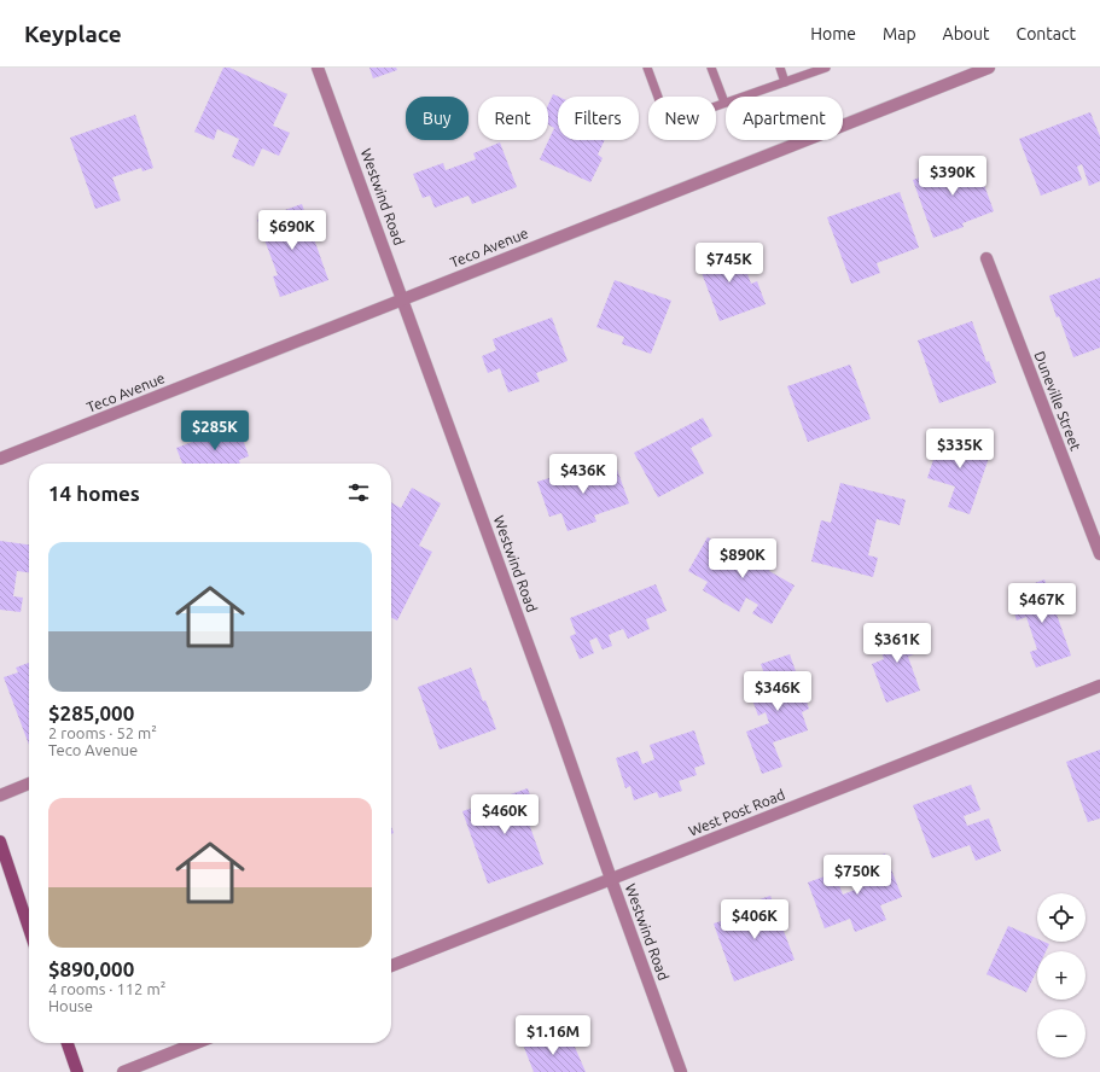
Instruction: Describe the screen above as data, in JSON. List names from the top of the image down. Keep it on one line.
{"streets":{"street":["Westwind Road","Teco Avenue","Duneville Street","West Post Road"]},"crossings":[["Westwind Road","Teco Avenue"],["Westwind Road","West Post Road"]],"page":{"header":"Keyplace","nav":["Home","Map","About","Contact"],"chip":["Buy","Rent","Filters","New","Apartment"],"price":["$390K","$690K","$745K","$285K","$335K","$436K","$890K","$467K","$361K","$346K","$460K","$750K","$406K","$1.16M"],"heading":"14 homes","list":[{"name":"$285,000","note":"2 rooms · 52 m² · Teco Avenue"},{"name":"$890,000","note":"4 rooms · 112 m² · House"}],"map_buttons":["+","−"]}}
